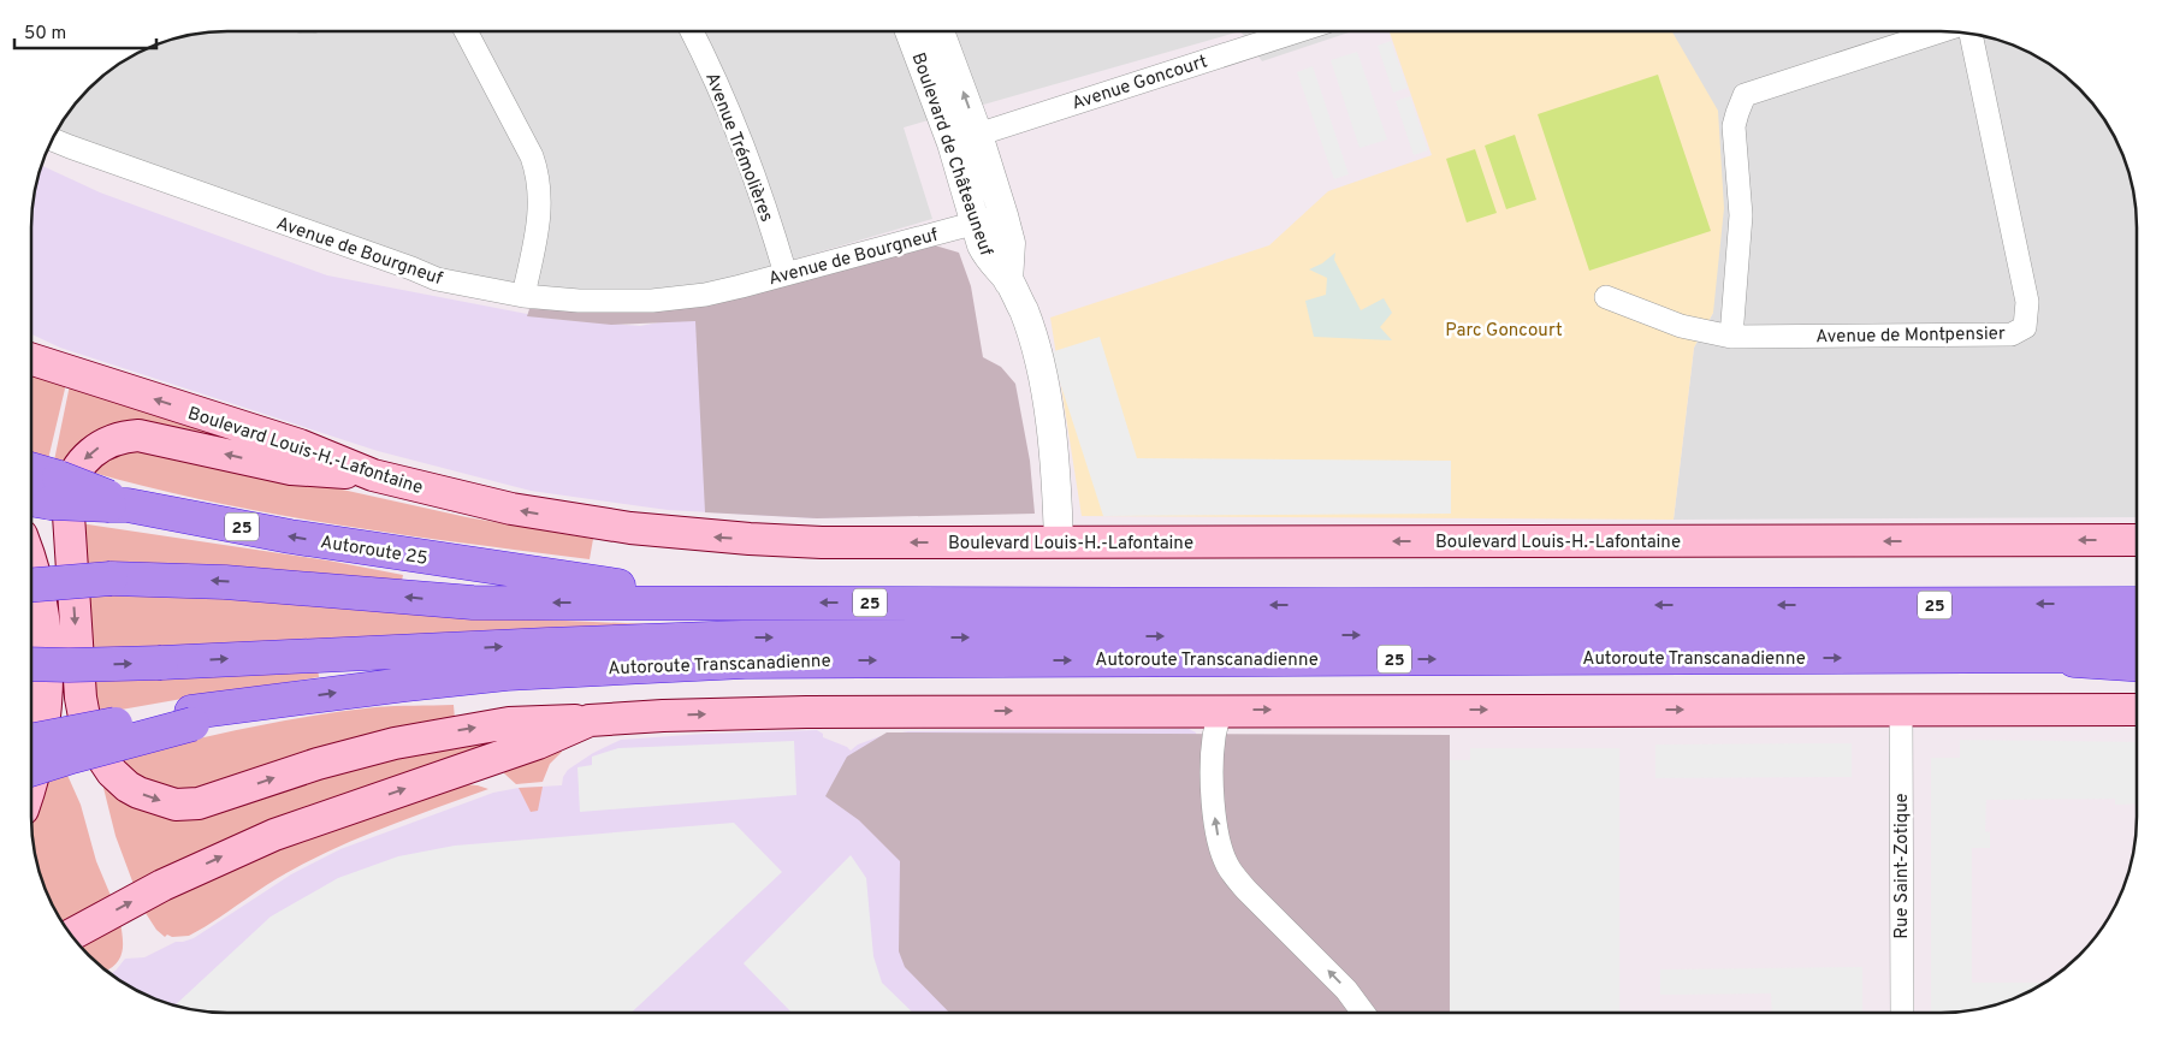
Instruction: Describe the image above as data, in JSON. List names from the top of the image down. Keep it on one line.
{"streets":{"highway":["25","Autoroute 25","Autoroute Transcanadienne"],"main road":["Boulevard Louis-H.-Lafontaine"],"street":["Avenue Goncourt","Avenue Trémolières","Boulevard de Châteauneuf","Avenue de Bourgneuf","Avenue de Montpensier","Rue Saint-Zotique"]},"crossings":[["Avenue Goncourt","Boulevard de Châteauneuf"],["Avenue Trémolières","Avenue de Bourgneuf"],["Boulevard de Châteauneuf","Avenue de Bourgneuf"],["Boulevard de Châteauneuf","Boulevard Louis-H.-Lafontaine"],["25","Autoroute 25"]],"parks":["Parc Goncourt"],"scale_bar":"50 m"}
